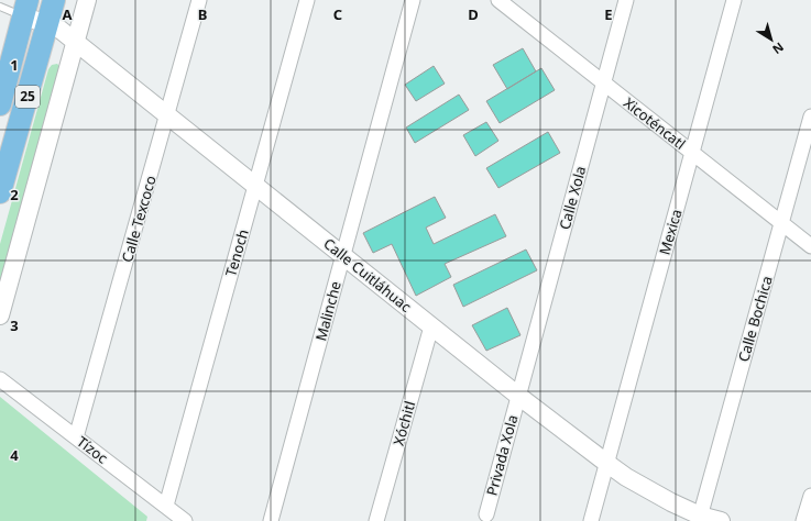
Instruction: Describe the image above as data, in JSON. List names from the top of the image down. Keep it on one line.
{"streets":{"main road":["25"],"street":["Xicoténcatl","Calle Xola","Calle Texcoco","Mexica","Tenoch","Calle Cuitláhuac","Malinche","Calle Bochica","Xóchitl","Tízoc","Privada Xola"]},"crossings":[["25","Calle Cuitláhuac"],["Xicoténcatl","Calle Xola"],["Xicoténcatl","Mexica"],["Xicoténcatl","Calle Bochica"],["Calle Xola","Calle Cuitláhuac"],["Calle Xola","Privada Xola"],["Calle Texcoco","Calle Cuitláhuac"],["Calle Texcoco","Tízoc"],["Mexica","Calle Cuitláhuac"],["Tenoch","Calle Cuitláhuac"],["Tenoch","Tízoc"],["Calle Cuitláhuac","Malinche"],["Calle Cuitláhuac","Calle Bochica"],["Calle Cuitláhuac","Xóchitl"],["Calle Cuitláhuac","Privada Xola"]],"north":"bottom right","grid":{"columns":["A","B","C","D","E"],"rows":["1","2","3","4"]}}
